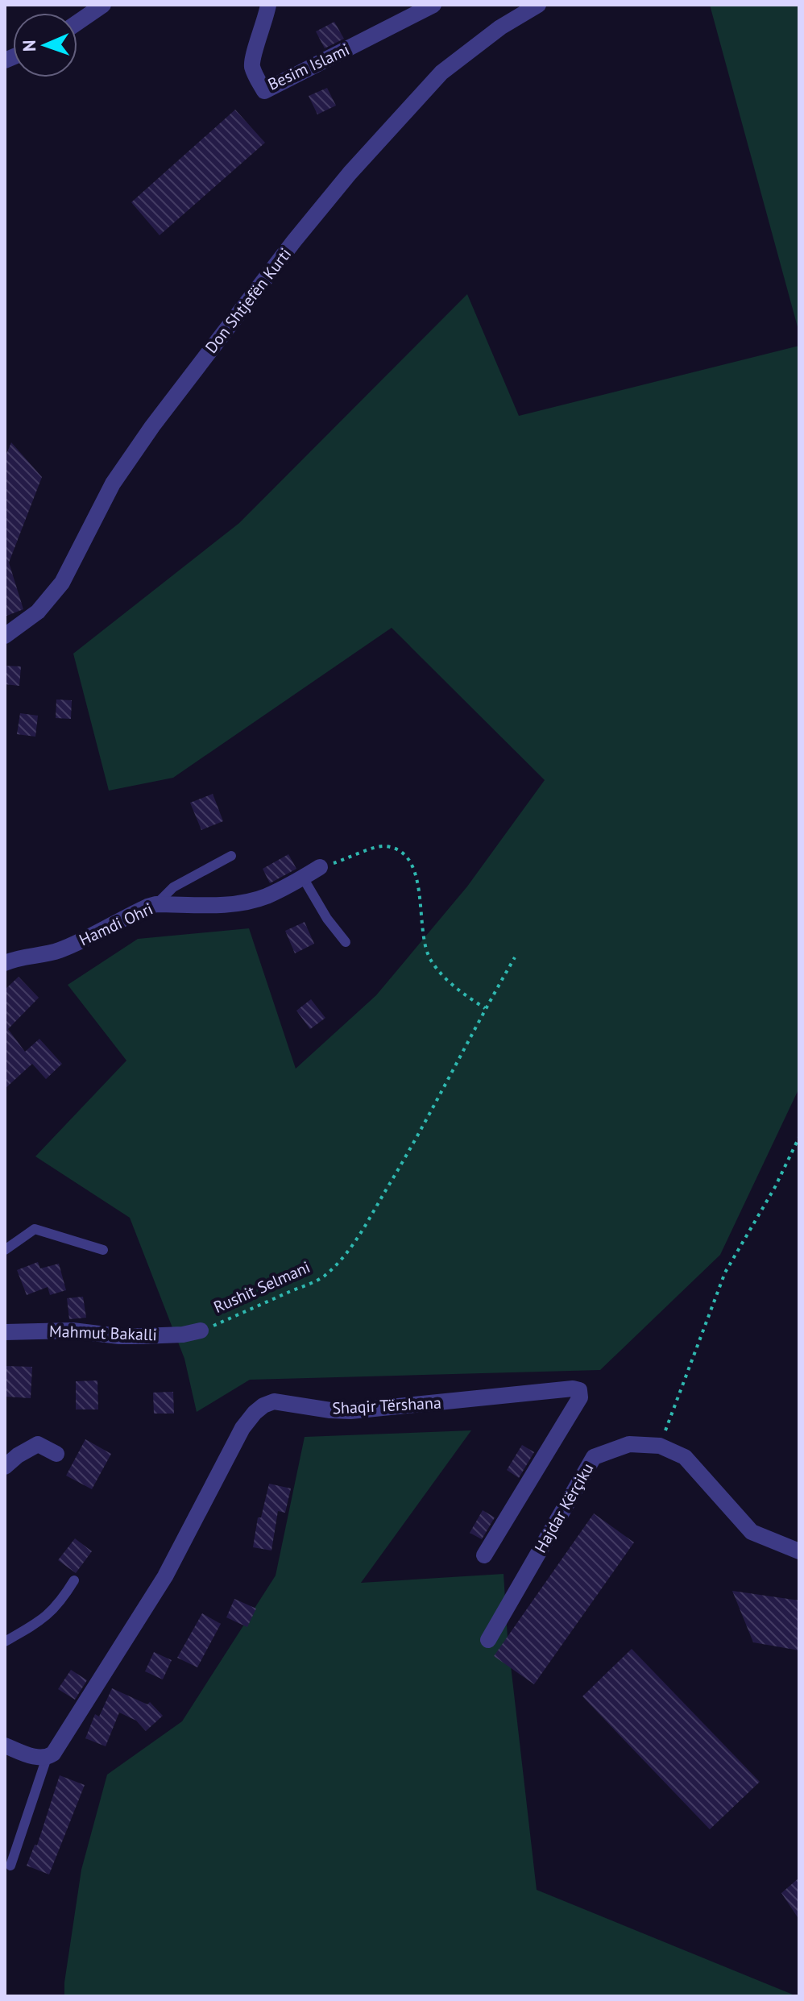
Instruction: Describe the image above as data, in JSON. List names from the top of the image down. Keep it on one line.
{"streets":{"street":["Besim Islami","Don Shtjefën Kurti","Hamdi Ohri","Mahmut Bakalli","Shaqir Tërshana","Hajdar Kërçiku"],"path":["Rushit Selmani"]},"crossings":[["Rushit Selmani","Mahmut Bakalli"]],"north":"left"}
